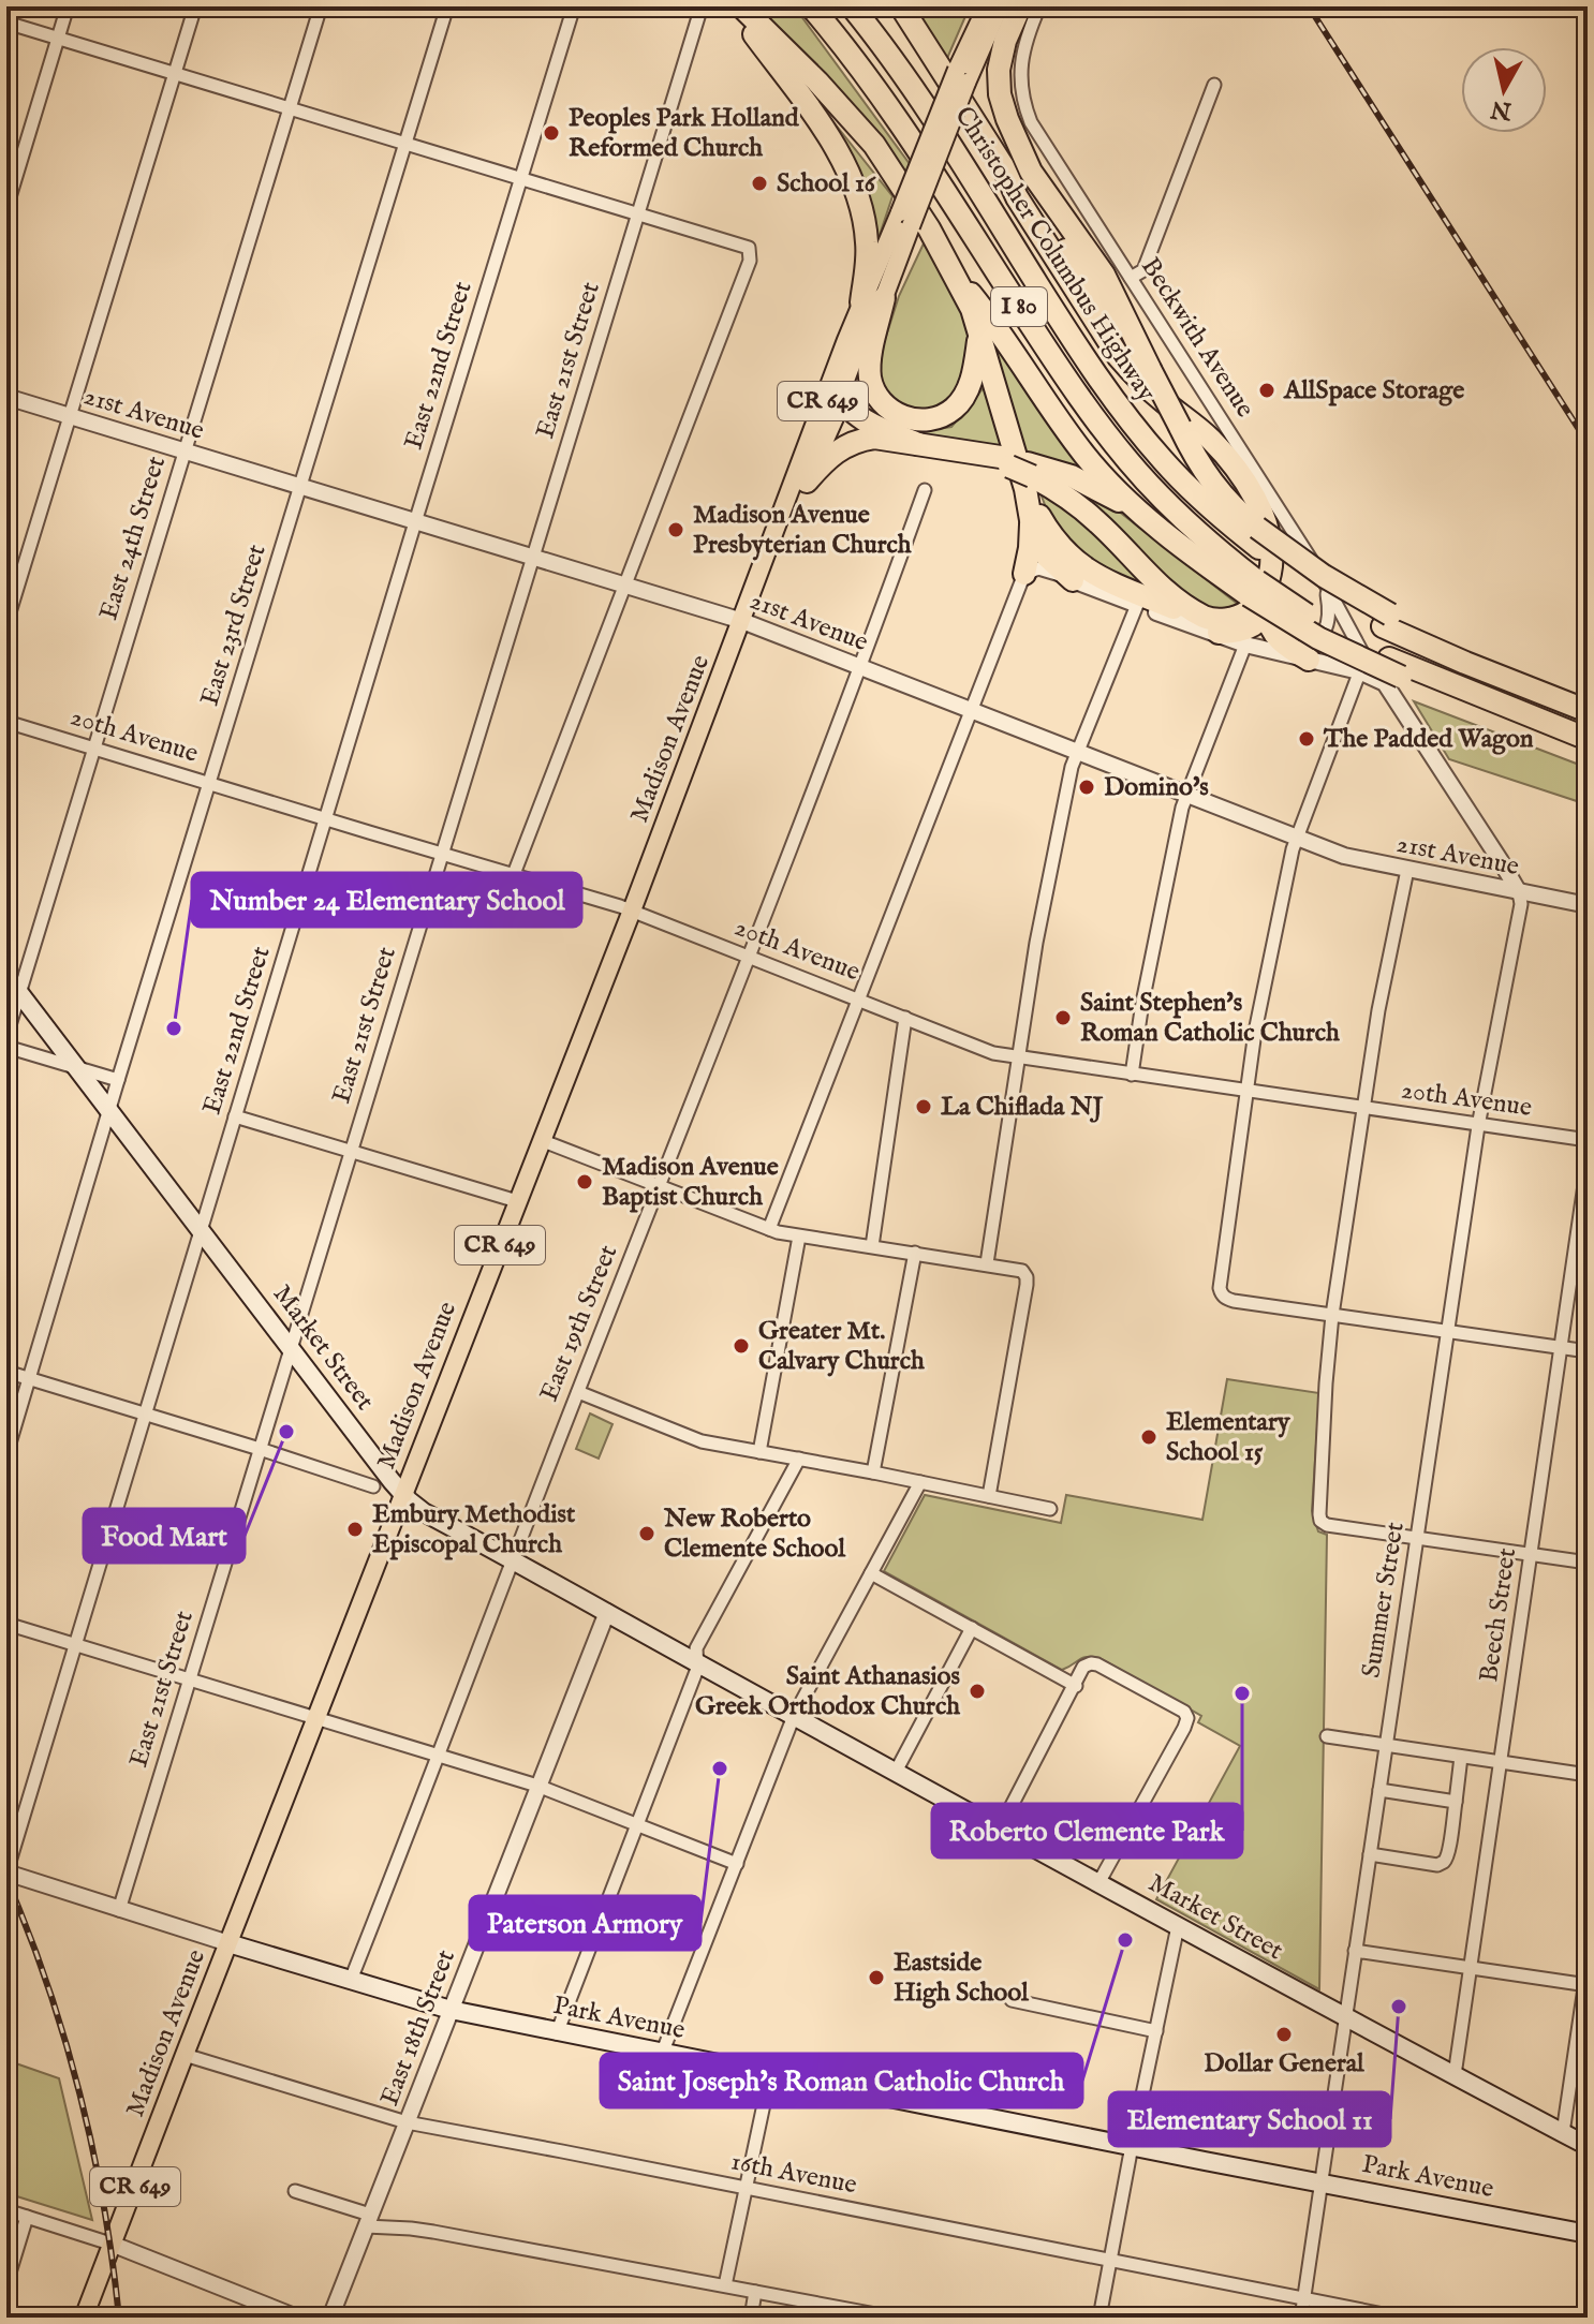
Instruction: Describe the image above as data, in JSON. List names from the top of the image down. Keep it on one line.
{"streets":{"highway":["Christopher Columbus Highway","I 80"],"main road":["CR 649","Madison Avenue","Market Street","Park Avenue"],"street":["Beckwith Avenue","East 21st Street","East 22nd Street","21st Avenue","East 24th Street","East 23rd Street","20th Avenue","East 19th Street","Summer Street","Beech Street","East 18th Street","16th Avenue"]},"crossings":[["East 21st Street","21st Avenue"],["East 21st Street","20th Avenue"],["East 21st Street","Market Street"],["East 21st Street","Park Avenue"],["East 22nd Street","21st Avenue"],["East 22nd Street","20th Avenue"],["East 22nd Street","Market Street"],["East 22nd Street","Park Avenue"],["21st Avenue","East 24th Street"],["21st Avenue","East 23rd Street"],["21st Avenue","Madison Avenue"],["21st Avenue","East 19th Street"],["21st Avenue","Summer Street"],["East 24th Street","20th Avenue"],["East 24th Street","Market Street"],["East 23rd Street","20th Avenue"],["East 23rd Street","Market Street"],["20th Avenue","Madison Avenue"],["20th Avenue","East 19th Street"],["20th Avenue","Summer Street"],["Madison Avenue","Market Street"],["Madison Avenue","Park Avenue"],["Madison Avenue","16th Avenue"],["East 19th Street","Market Street"],["East 19th Street","Park Avenue"],["Market Street","Summer Street"],["Market Street","Beech Street"],["Market Street","East 18th Street"],["Summer Street","Park Avenue"],["Summer Street","16th Avenue"],["Park Avenue","East 18th Street"],["East 18th Street","16th Avenue"]],"places":["Peoples Park Holland Reformed Church","School 16","AllSpace Storage","Madison Avenue Presbyterian Church","The Padded Wagon","Domino's","Saint Stephen's Roman Catholic Church","Number 24 Elementary School","La Chiflada NJ","Madison Avenue Baptist Church","Greater Mt. Calvary Church","Food Mart","Elementary School 15","Embury Methodist Episcopal Church","New Roberto Clemente School","Saint Athanasios Greek Orthodox Church","Roberto Clemente Park","Paterson Armory","Saint Joseph's Roman Catholic Church","Eastside High School","Elementary School 11","Dollar General"],"north":"bottom"}
